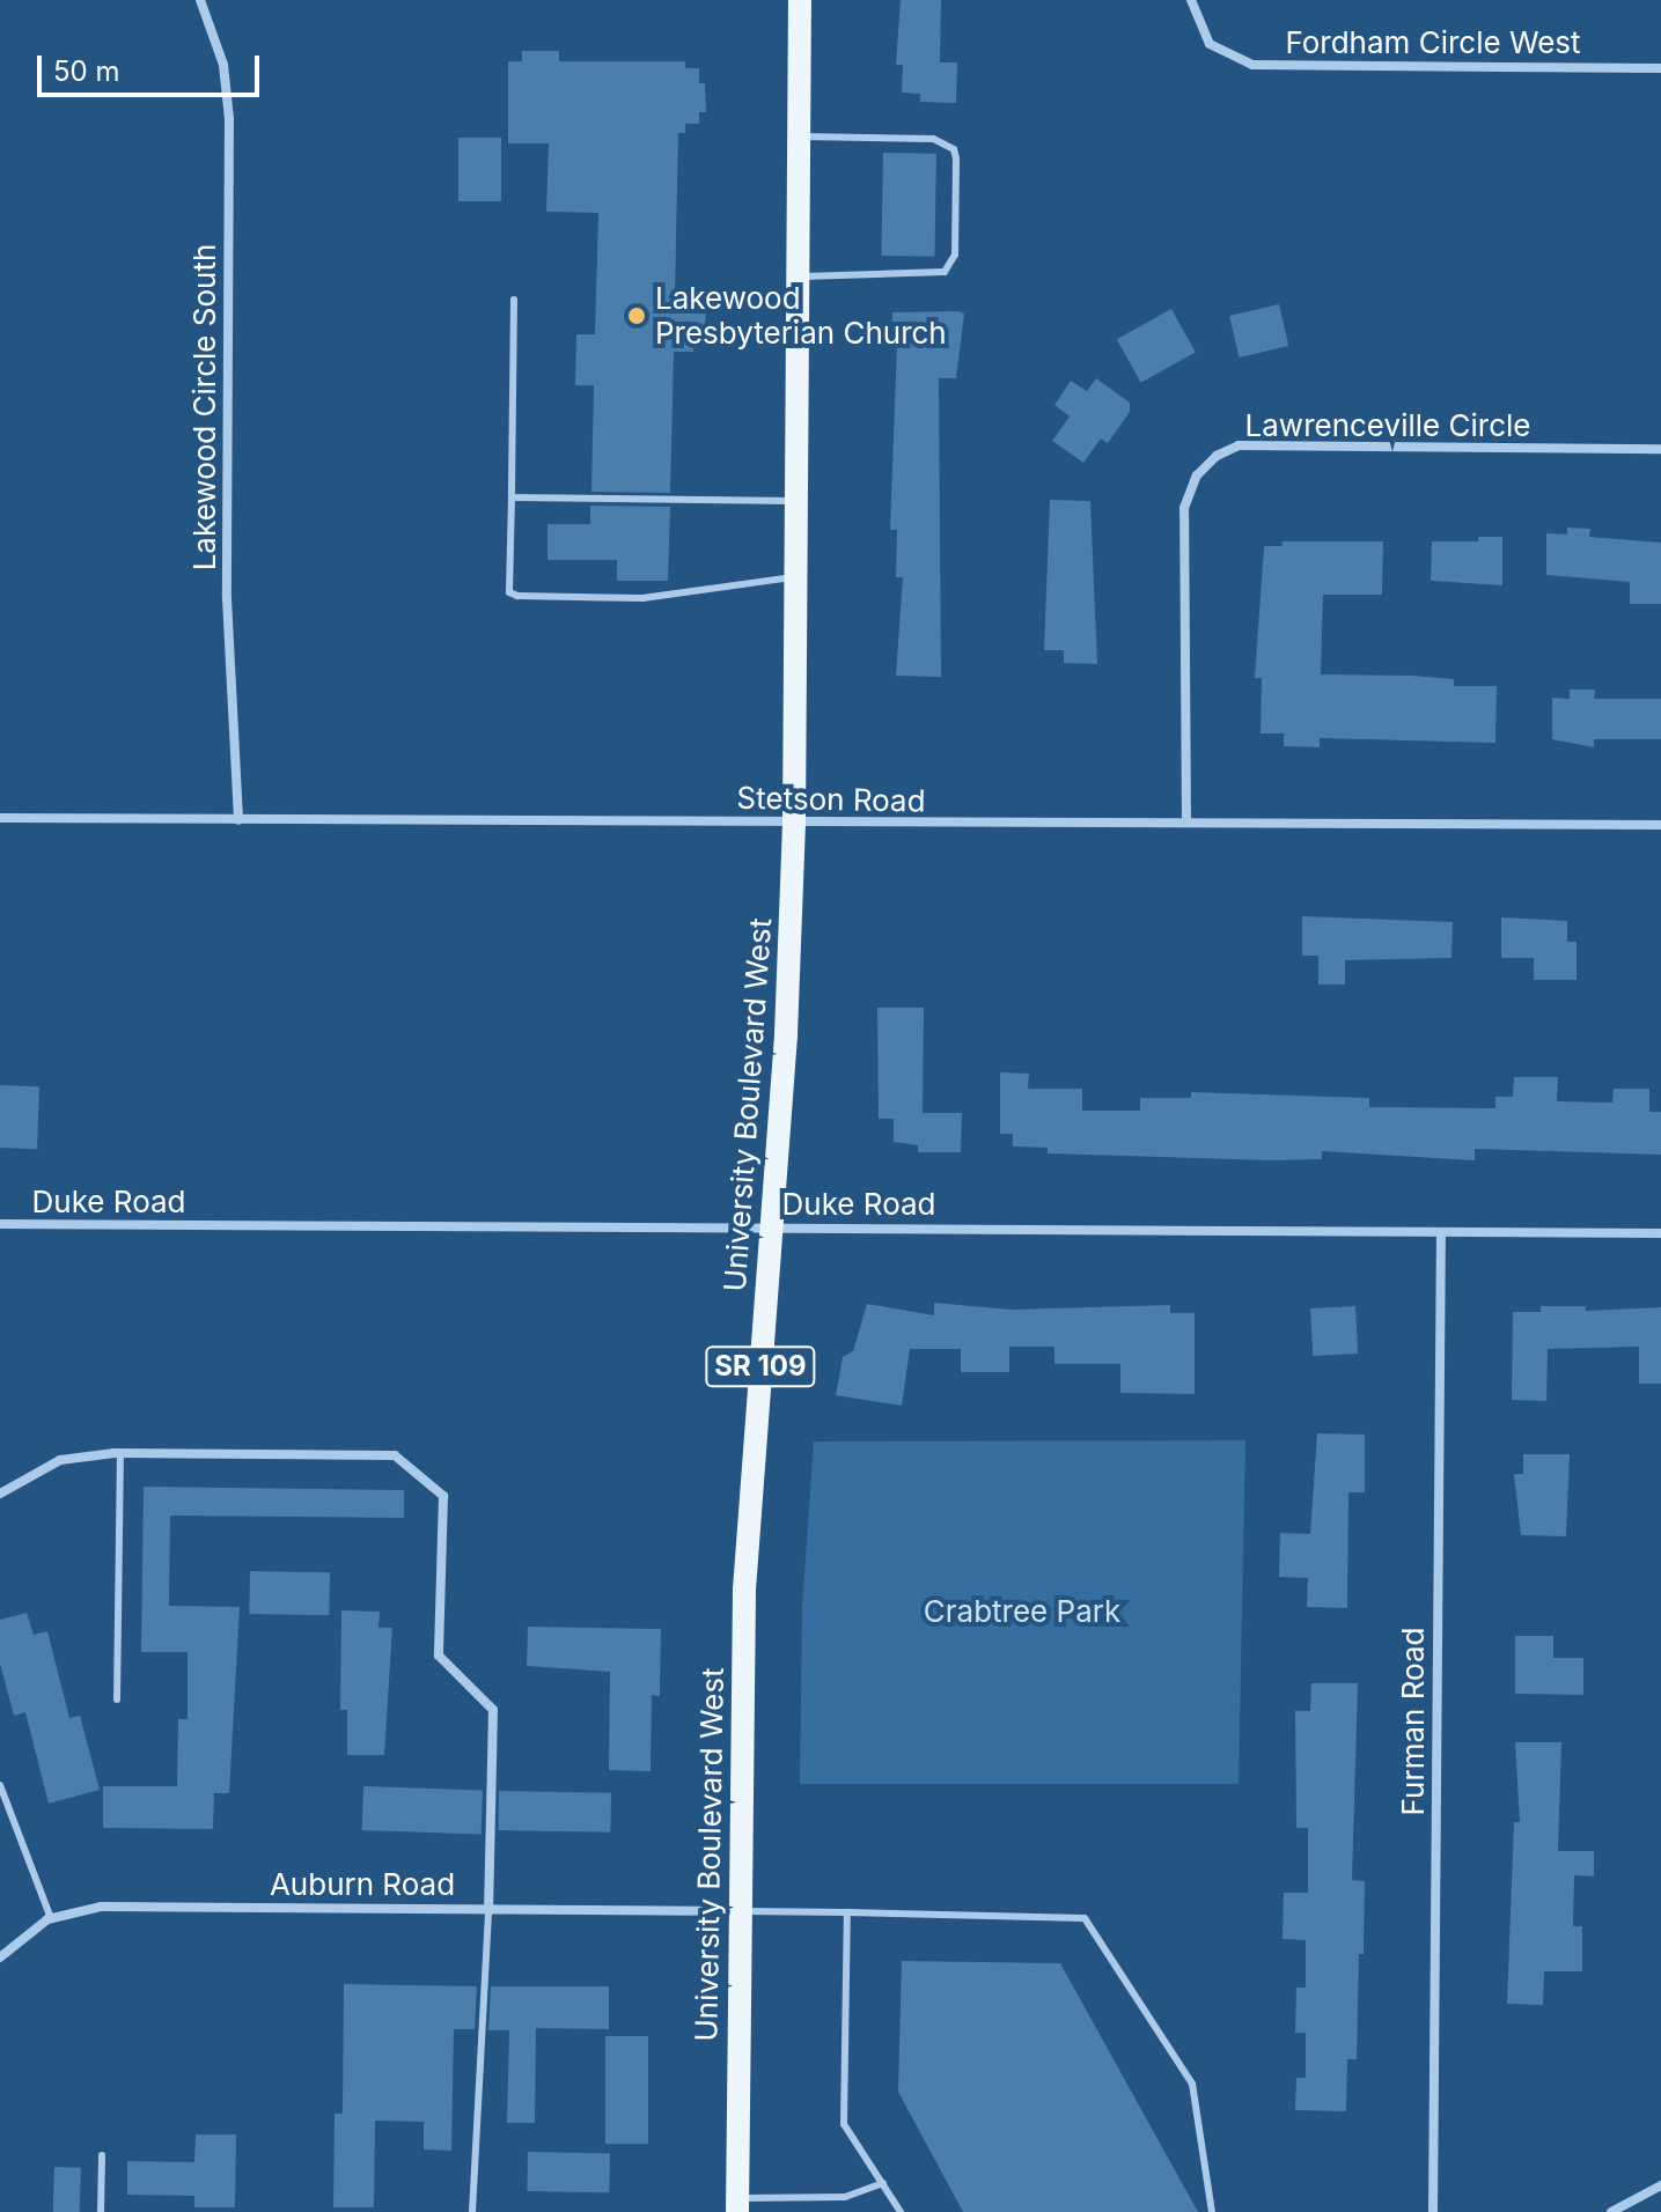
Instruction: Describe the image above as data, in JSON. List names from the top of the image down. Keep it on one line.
{"streets":{"main road":["University Boulevard West","SR 109"],"street":["Fordham Circle West","Lakewood Circle South","Lawrenceville Circle","Stetson Road","Duke Road","Furman Road","Auburn Road"]},"crossings":[["Lakewood Circle South","Stetson Road"],["Lawrenceville Circle","Stetson Road"],["Stetson Road","University Boulevard West"],["University Boulevard West","Duke Road"],["University Boulevard West","Auburn Road"],["Duke Road","Furman Road"]],"parks":["Crabtree Park"],"places":["Lakewood Presbyterian Church"],"scale_bar":"50 m"}
